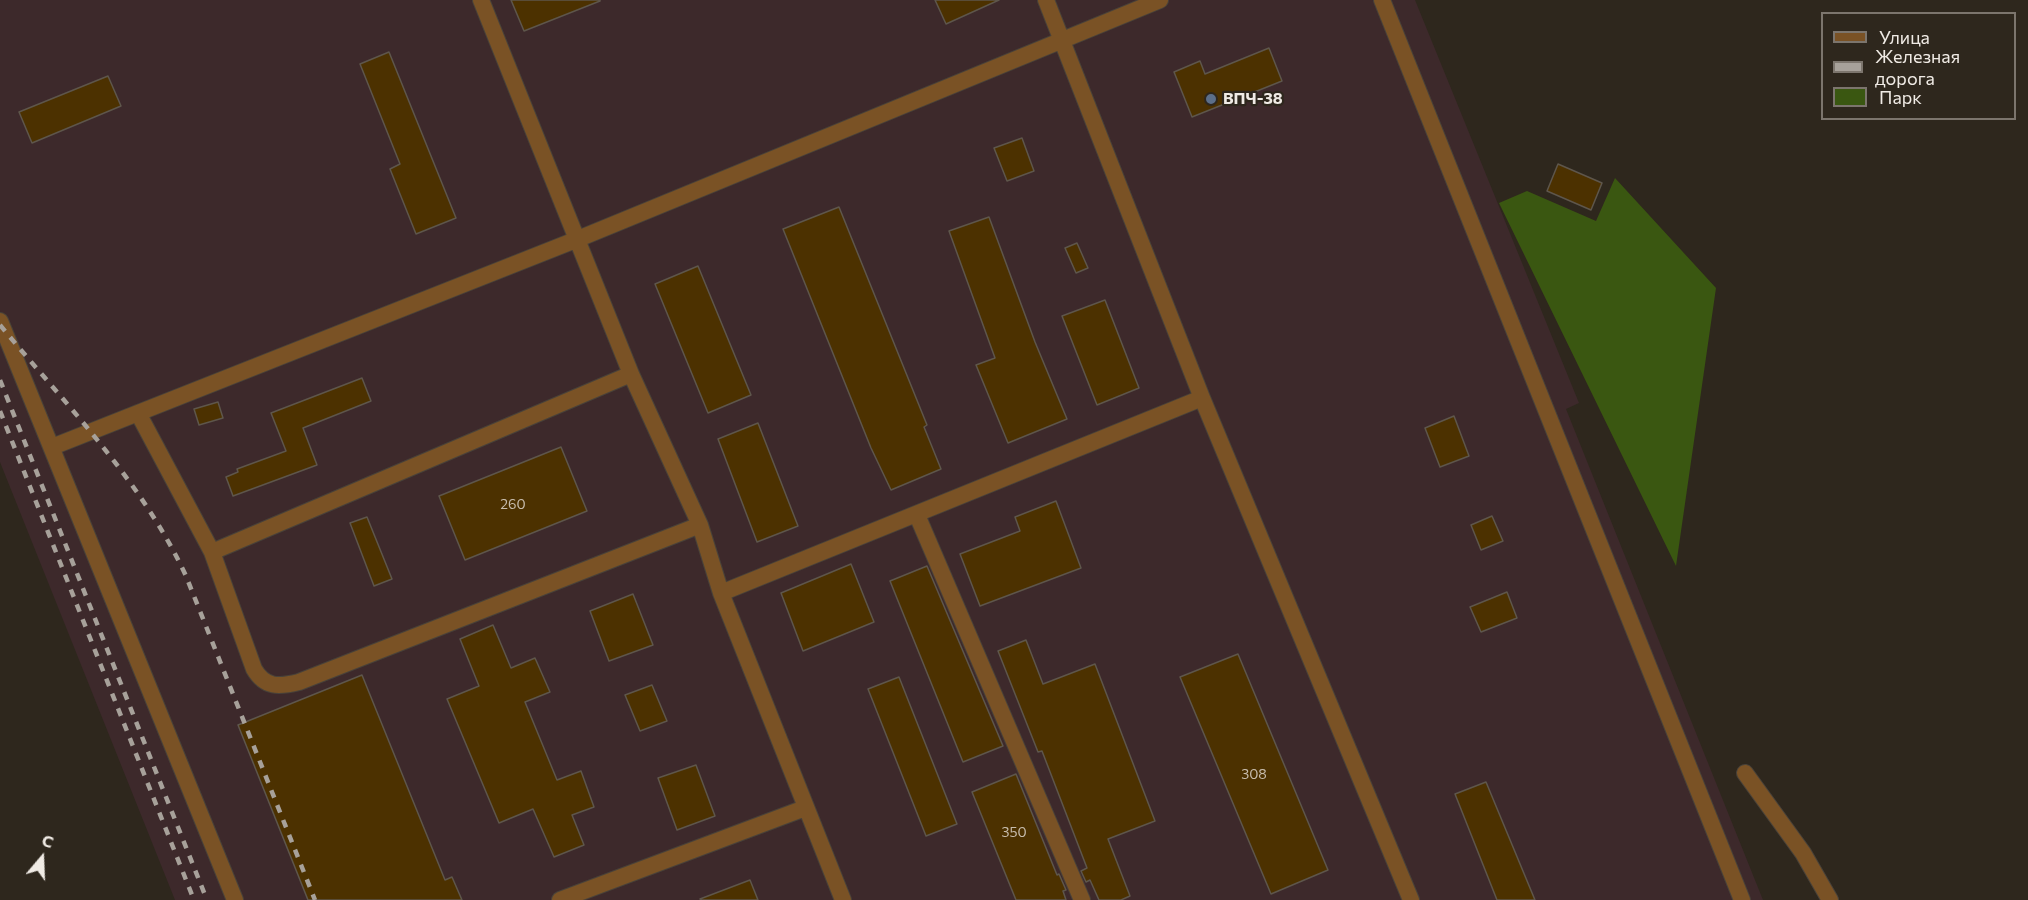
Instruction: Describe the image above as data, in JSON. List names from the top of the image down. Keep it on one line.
{"places":["ВПЧ-38"],"house_numbers":["260","308","350"],"legend":["Улица","Железная дорога","Парк"],"north":"top"}
